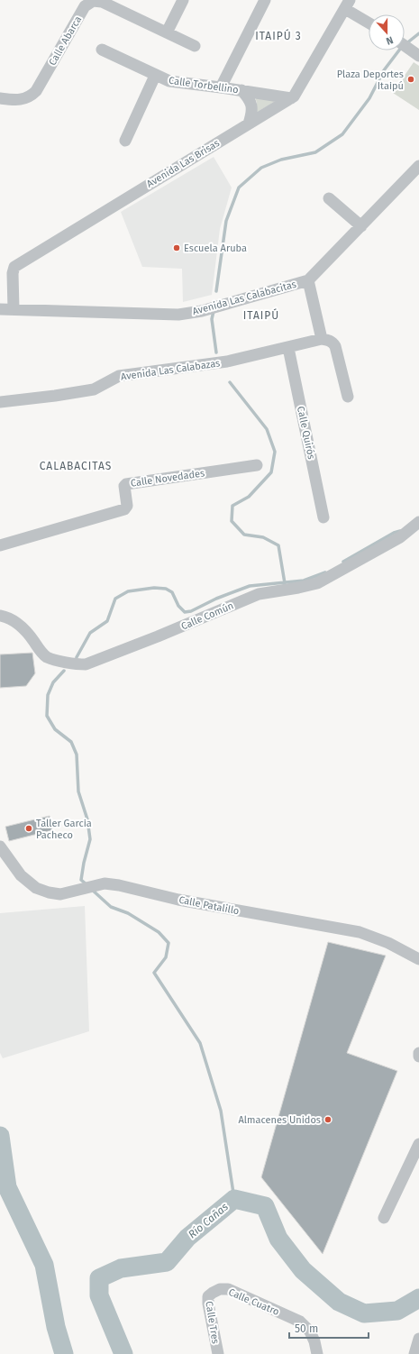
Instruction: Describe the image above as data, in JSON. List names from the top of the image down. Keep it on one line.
{"streets":{"street":["Calle Abarca","Calle Torbellino","Avenida Las Brisas","Avenida Las Calabacitas","Avenida Las Calabazas","Calle Quirós","Calle Novedades","Calle Común","Calle Patalillo","Calle Cuatro","Calle Tres"]},"crossings":[["Calle Torbellino","Avenida Las Brisas"],["Avenida Las Brisas","Avenida Las Calabacitas"],["Avenida Las Calabazas","Calle Quirós"],["Calle Cuatro","Calle Tres"]],"districts":["ITAIPÚ 3","ITAIPÚ","CALABACITAS"],"water":["Río Cañas"],"places":["Plaza Deportes Itaipú","Escuela Aruba","Taller Garcia Pacheco","Almacenes Unidos"],"scale_bar":"50 m","north":"bottom"}
